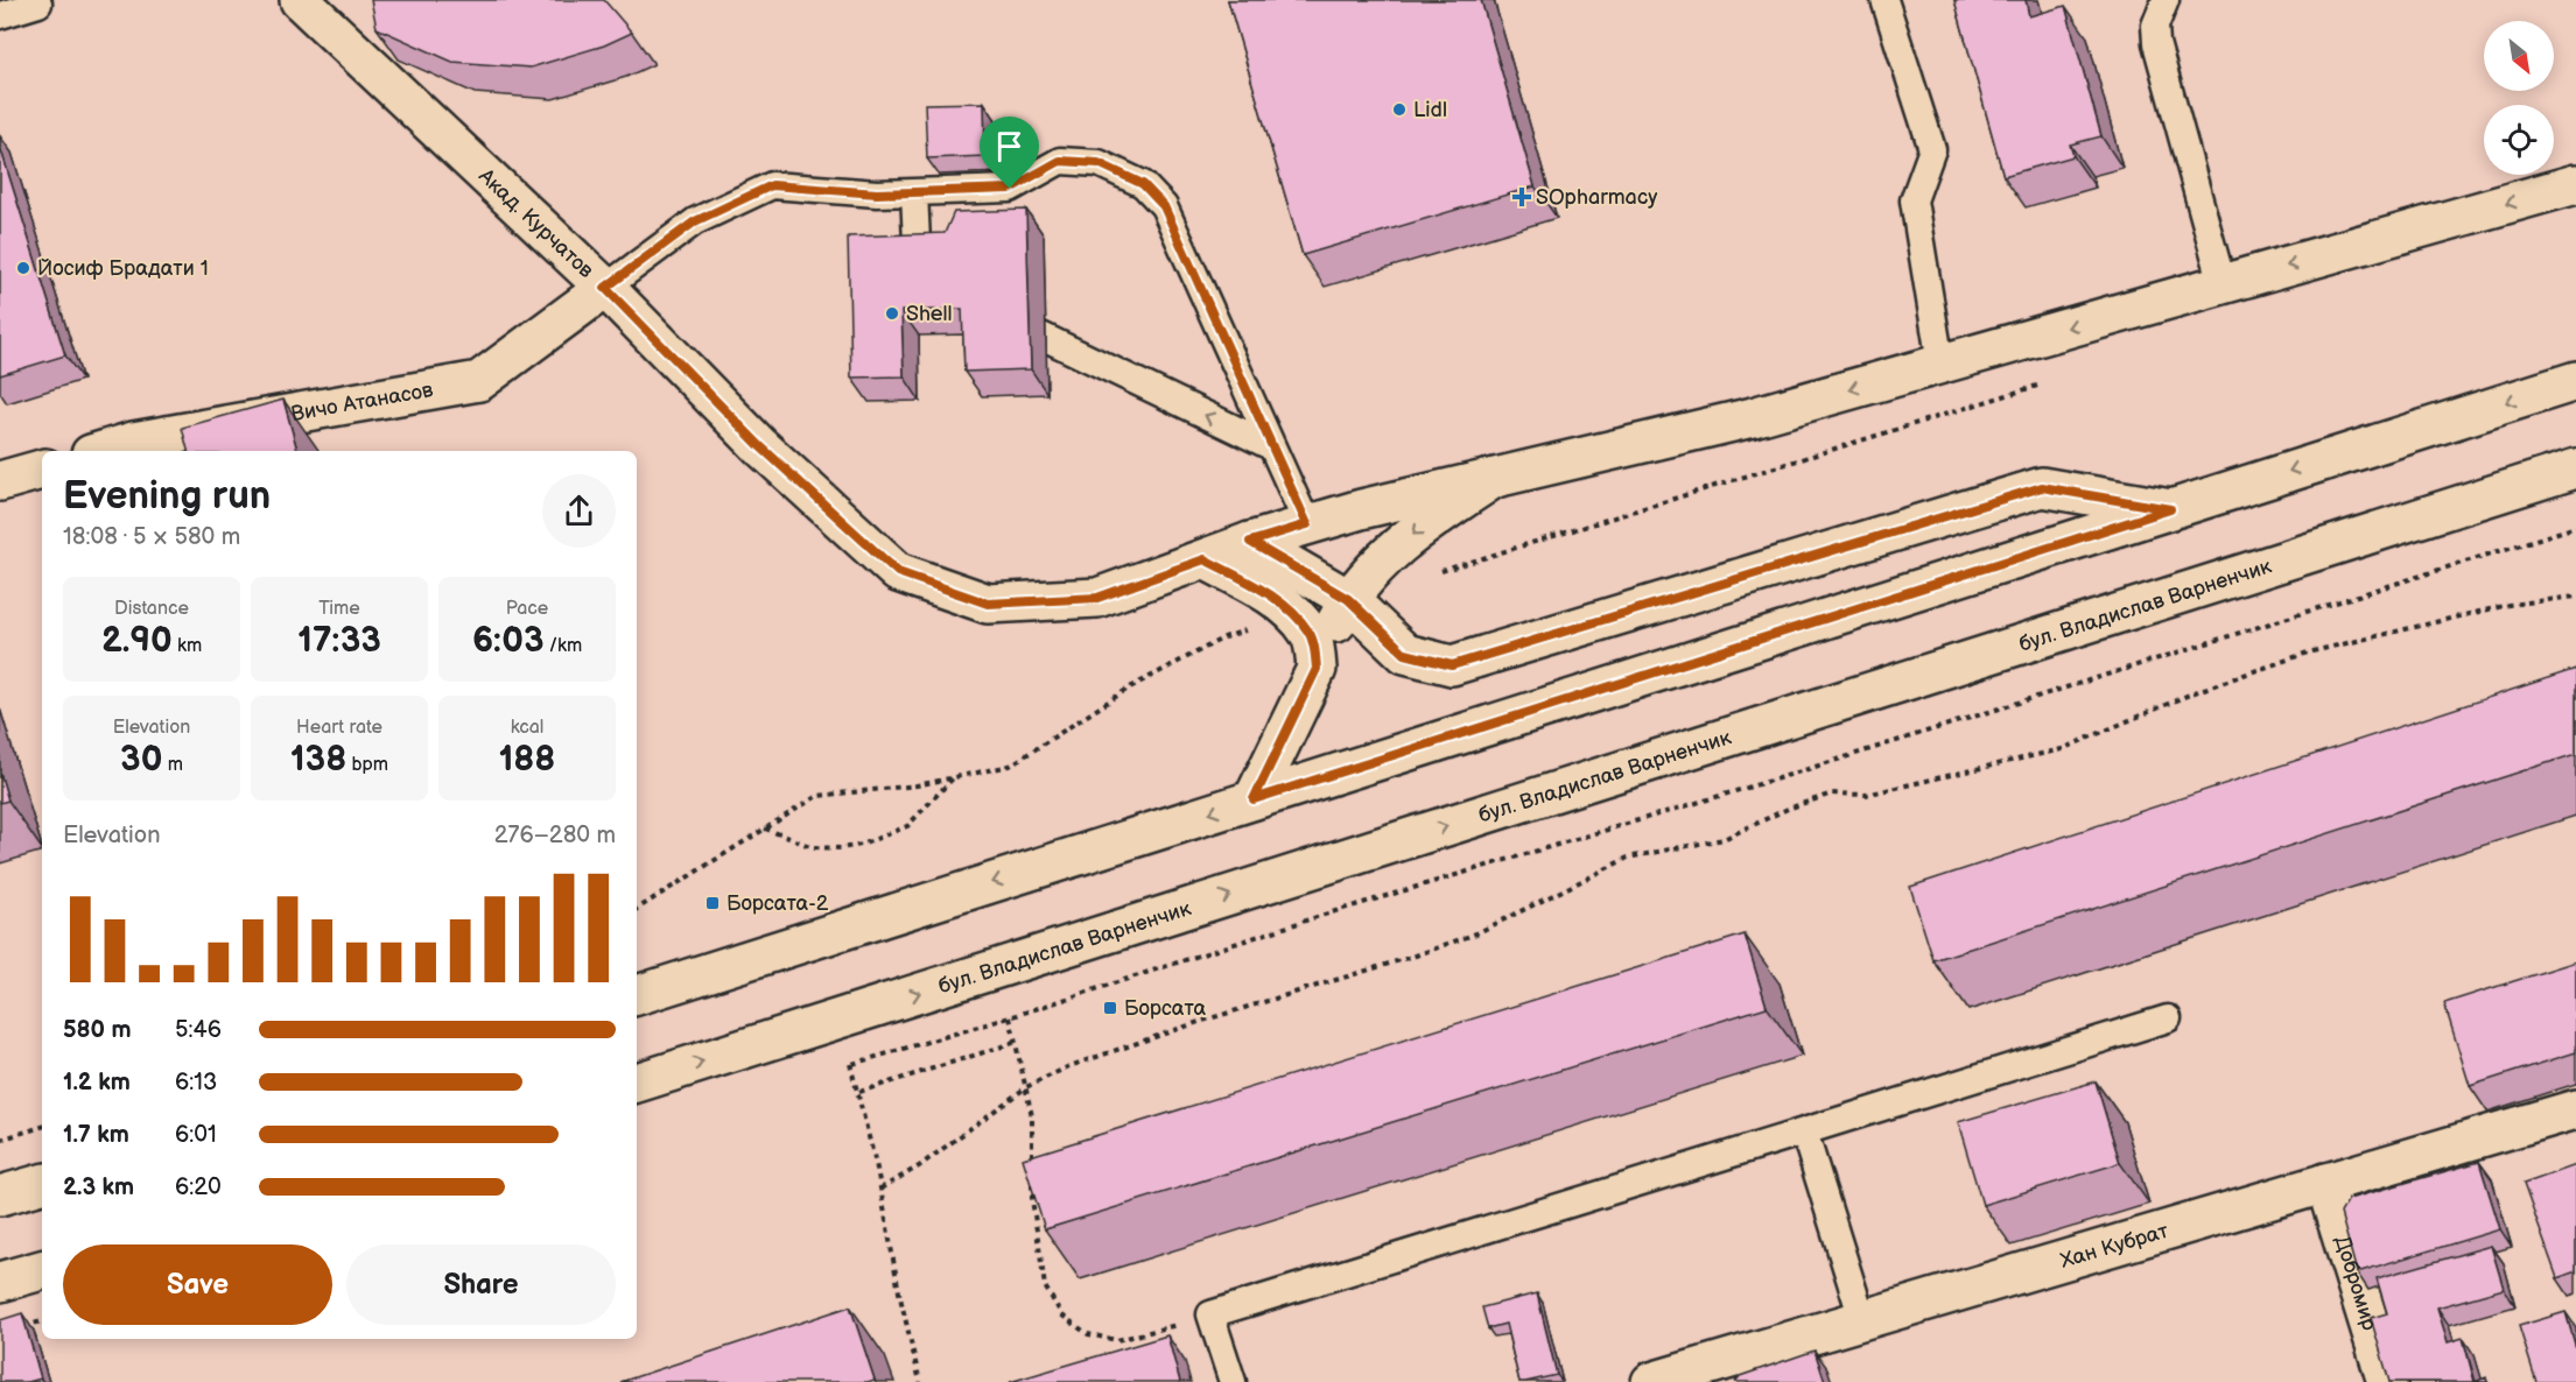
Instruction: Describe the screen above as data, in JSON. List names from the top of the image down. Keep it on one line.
{"streets":{"main road":["Акад. Курчатов","Вичо Атанасов","бул. Владислав Варненчик","Хан Кубрат","Добромир"]},"crossings":[["Акад. Курчатов","Вичо Атанасов"],["Хан Кубрат","Добромир"]],"places":{"other":["Lidl","Йосиф Брадати 1","Shell"],"health":["SOpharmacy"],"transit":["Борсата-2","Борсата"]},"north":"bottom right","page":{"heading":["Evening run","18:08 · 5 × 580 m"],"stats":[["Distance","2.90 km"],["Time","17:33"],["Pace","6:03 /km"],["Elevation","30 m"],["Heart rate","138 bpm"],["kcal","188"]],"chart":["Elevation","276–280 m"],"list":[{"name":"580 m","note":"5:46"},{"name":"1.2 km","note":"6:13"},{"name":"1.7 km","note":"6:01"},{"name":"2.3 km","note":"6:20"}],"buttons":["Save","Share"]}}
